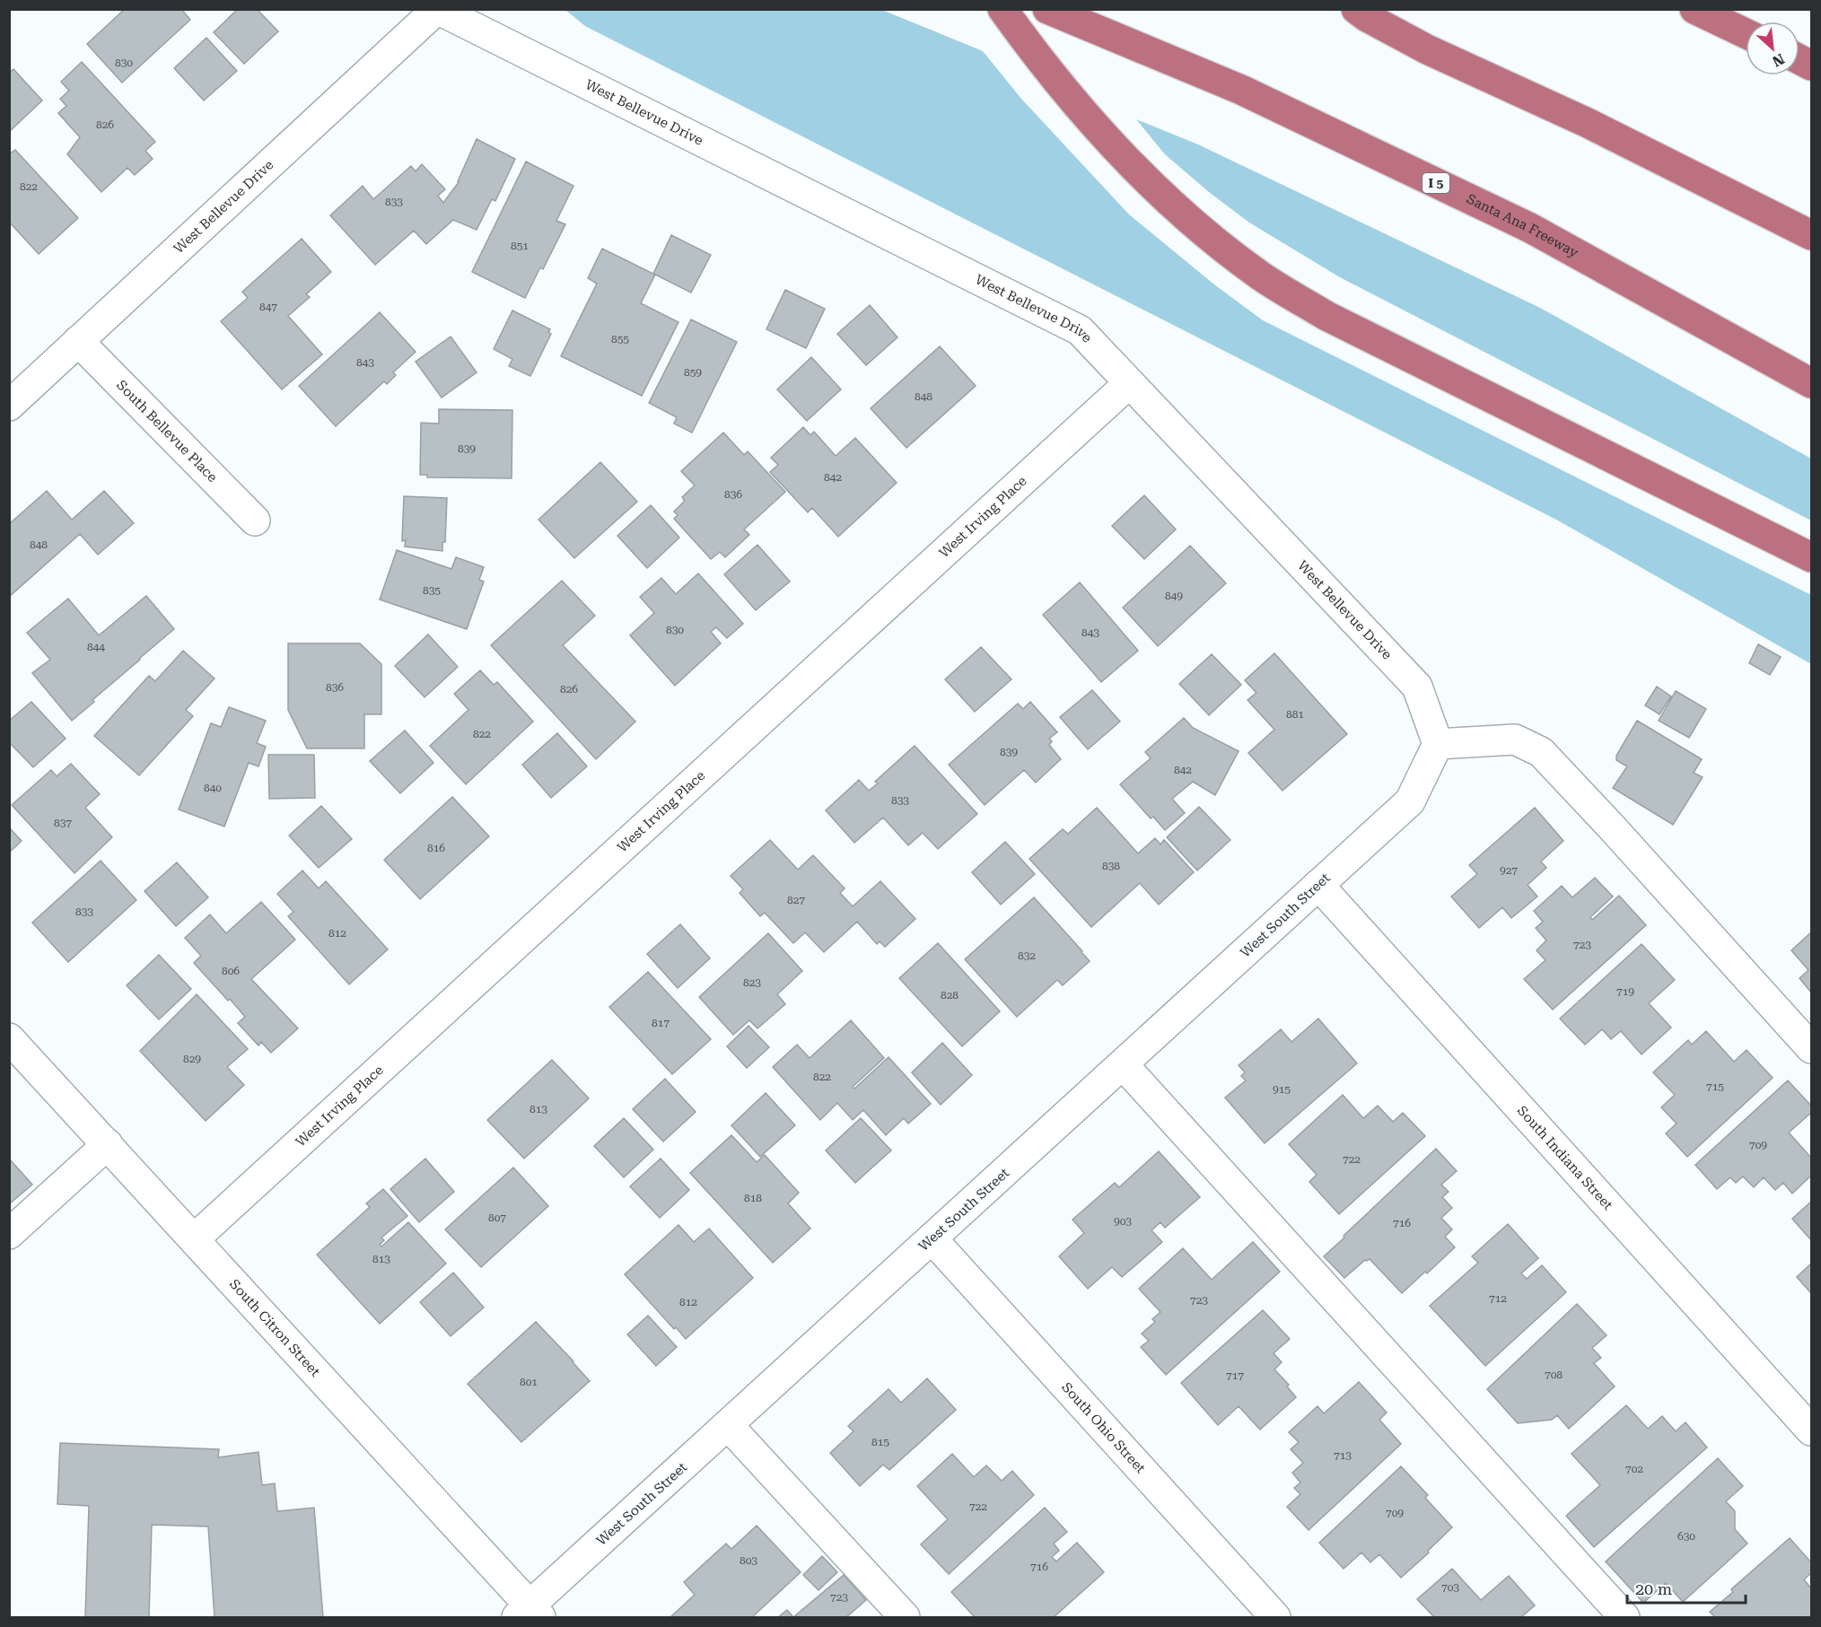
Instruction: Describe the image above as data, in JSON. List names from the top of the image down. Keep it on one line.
{"streets":{"highway":["I 5","Santa Ana Freeway"],"street":["West Bellevue Drive","South Bellevue Place","West Irving Place","West South Street","South Indiana Street","South Citron Street","South Ohio Street"]},"crossings":[["West Bellevue Drive","South Bellevue Place"],["West Bellevue Drive","West Irving Place"],["West Bellevue Drive","West South Street"],["West Irving Place","South Citron Street"],["West South Street","South Indiana Street"],["West South Street","South Citron Street"],["West South Street","South Ohio Street"]],"house_numbers":["830","826","822","833","851","847","855","843","859","848","839","842","836","848","835","849","830","843","844","836","826","881","822","839","842","840","833","837","816","838","927","827","833","812","723","832","806","823","719","828","817","829","822","715","915","813","709","722","818","807","903","716","813","712","723","812","708","717","801","815","713","702","722","709","630","803","716","703","723"],"scale_bar":"20 m","north":"bottom right"}
